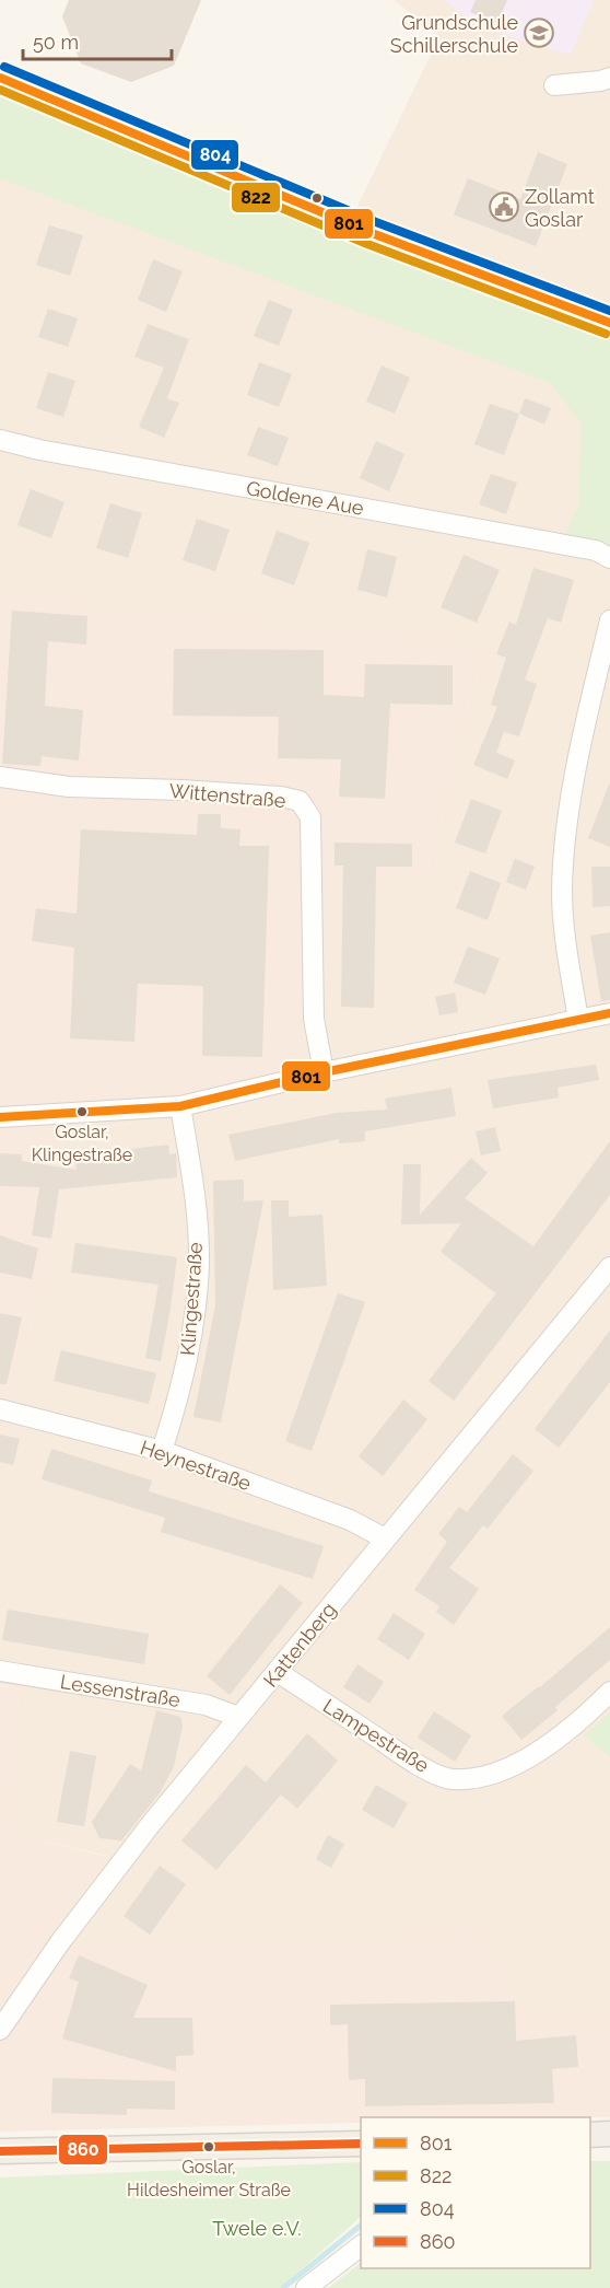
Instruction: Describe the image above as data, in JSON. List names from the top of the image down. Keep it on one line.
{"streets":{"street":["Goldene Aue","Wittenstraße","Klingestraße","Heynestraße","Kattenberg","Lessenstraße","Lampestraße"]},"crossings":[["Klingestraße","Heynestraße"],["Heynestraße","Kattenberg"],["Kattenberg","Lessenstraße"],["Kattenberg","Lampestraße"]],"parks":["Twele e.V."],"places":{"school or university":["Grundschule Schillerschule"],"public building":["Zollamt Goslar"],"other":["Goslar, Klingestraße","Goslar, Hildesheimer Straße"]},"lines":["transit line 804","transit line 801","transit line 822","transit line 860"],"legend":["801","822","804","860"],"scale_bar":"50 m"}
